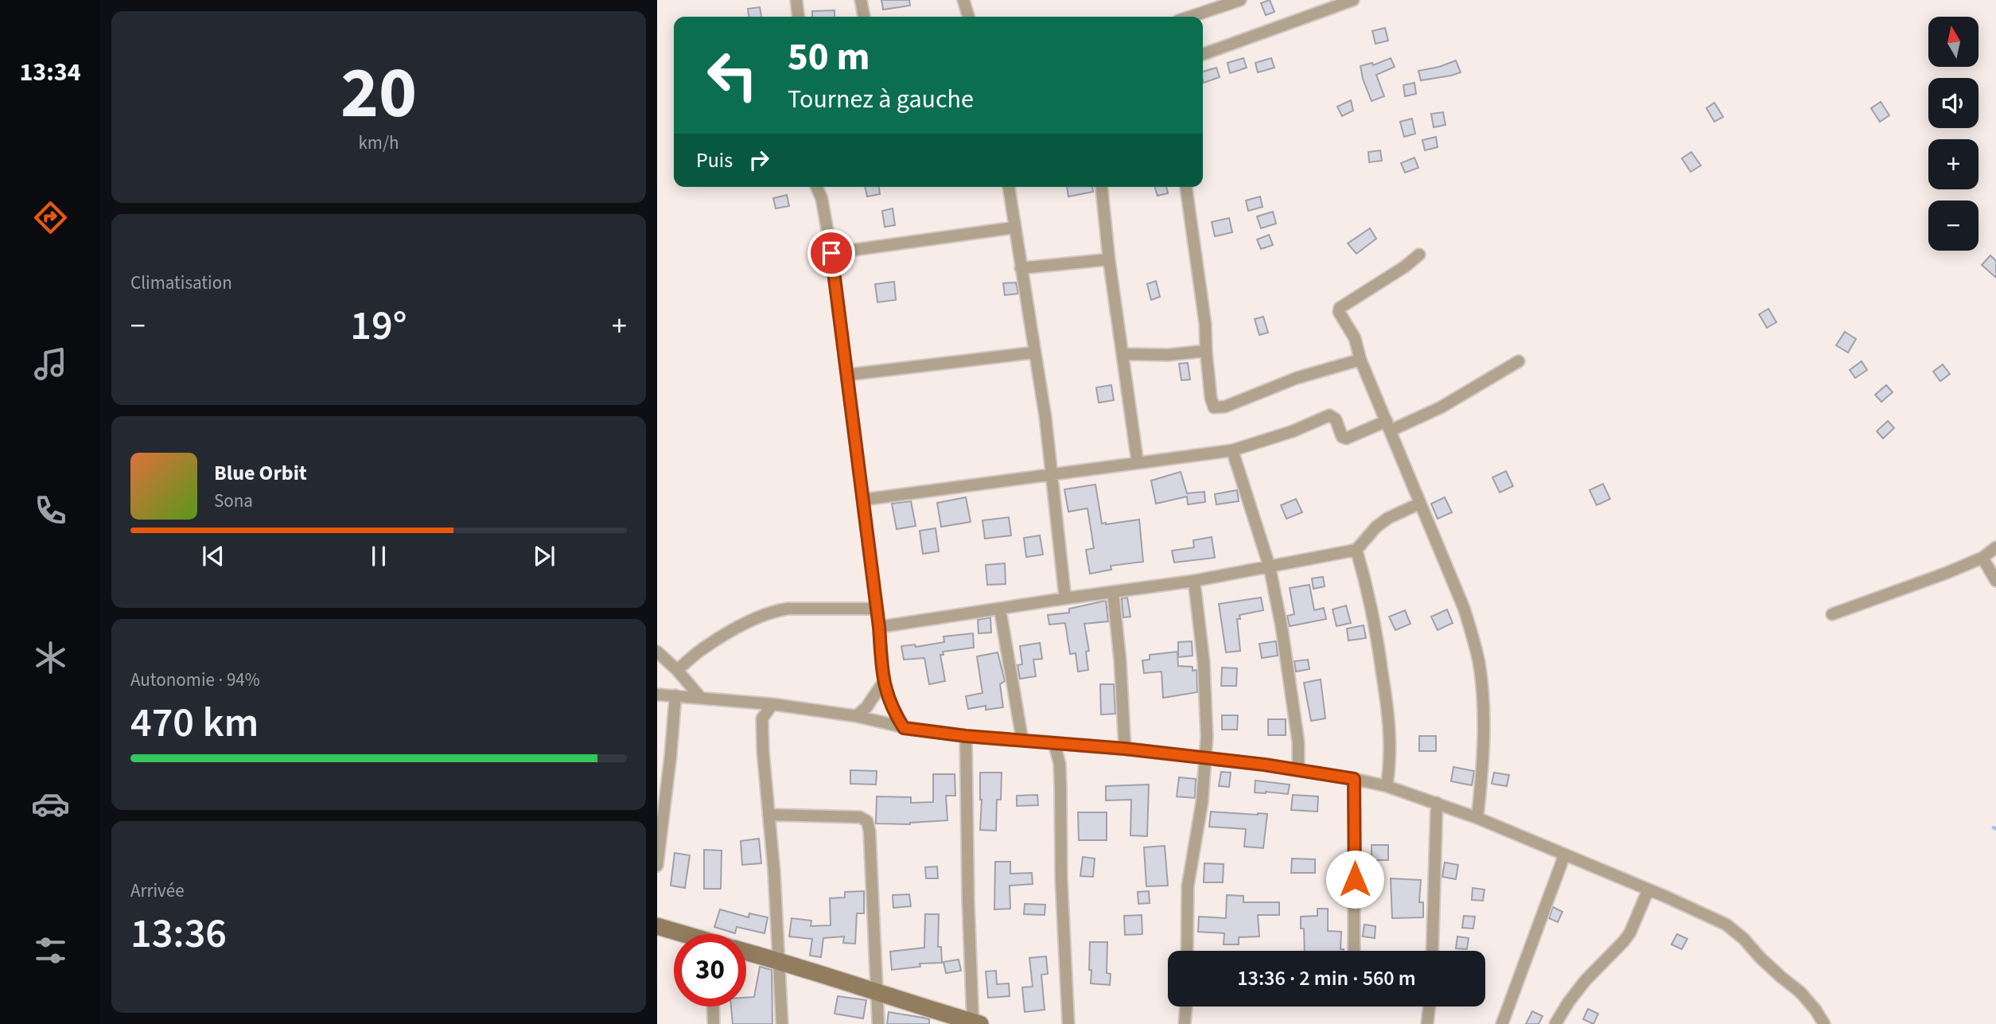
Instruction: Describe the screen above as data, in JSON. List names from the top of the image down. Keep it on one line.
{"north":"top","page":{"tabs":"13:34","tile":[["20","km/h"],"Climatisation",["Autonomie · 94%","470 km"],["Arrivée","13:36"]],"map_buttons":["+","−"],"turn":["50 m","Tournez à gauche"],"then":"Puis","heat":["−","19°","+"],"song":["Blue Orbit","Sona"],"limit":"30","trip":"13:36 · 2 min · 560 m"}}
